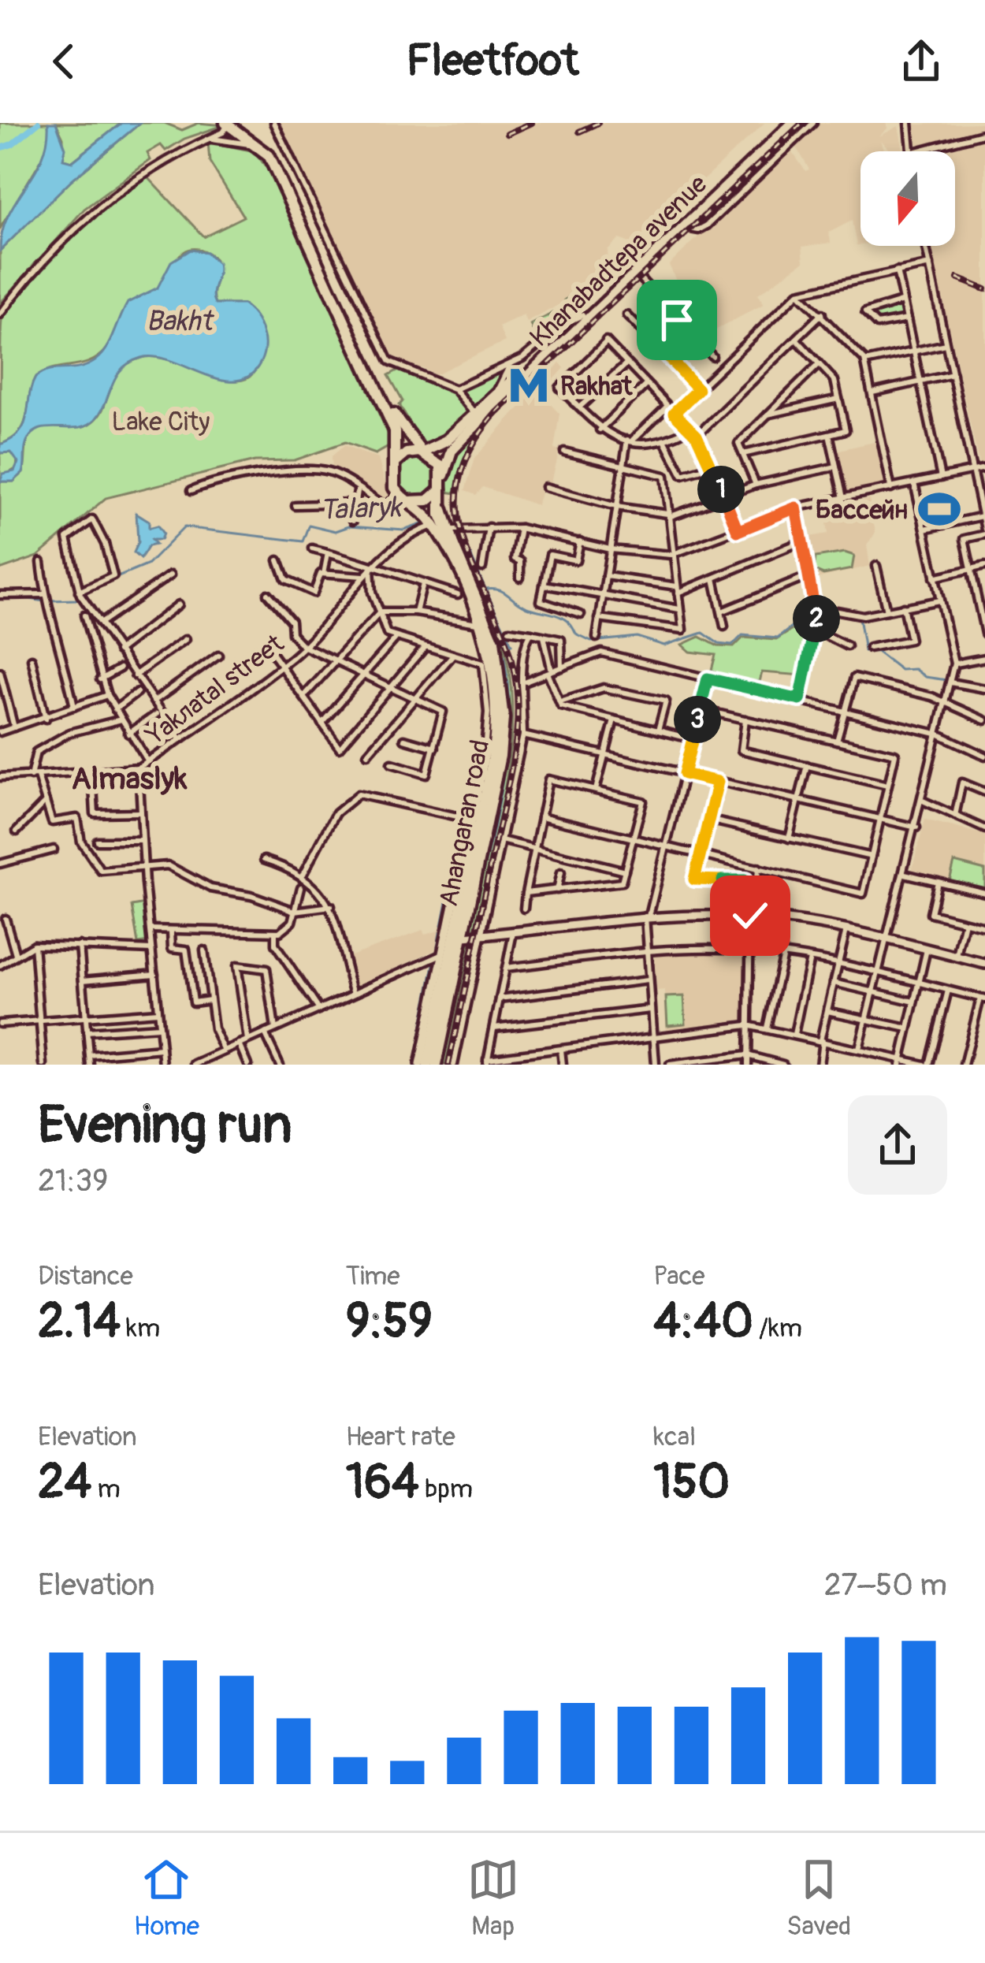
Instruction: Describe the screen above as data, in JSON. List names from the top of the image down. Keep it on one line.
{"streets":{"highway":["Khanabadtepa avenue","Ahangaran road"],"street":["Yakлatal street"]},"crossings":[["Khanabadtepa avenue","Ahangaran road"],["Yakлatal street","Ahangaran road"]],"districts":["Almaslyk"],"water":["Bakht","Talaryk"],"parks":["Lake City"],"places":{"metro station":["Rakhat"],"sports":["Бассейн"]},"north":"bottom","page":{"header":"Fleetfoot","pins":["1","2","3"],"heading":["Evening run","21:39"],"stats":[["Distance","2.14 km"],["Time","9:59"],["Pace","4:40 /km"],["Elevation","24 m"],["Heart rate","164 bpm"],["kcal","150"]],"chart":["Elevation","27–50 m"],"tabs":["Home","Map","Saved"]}}
